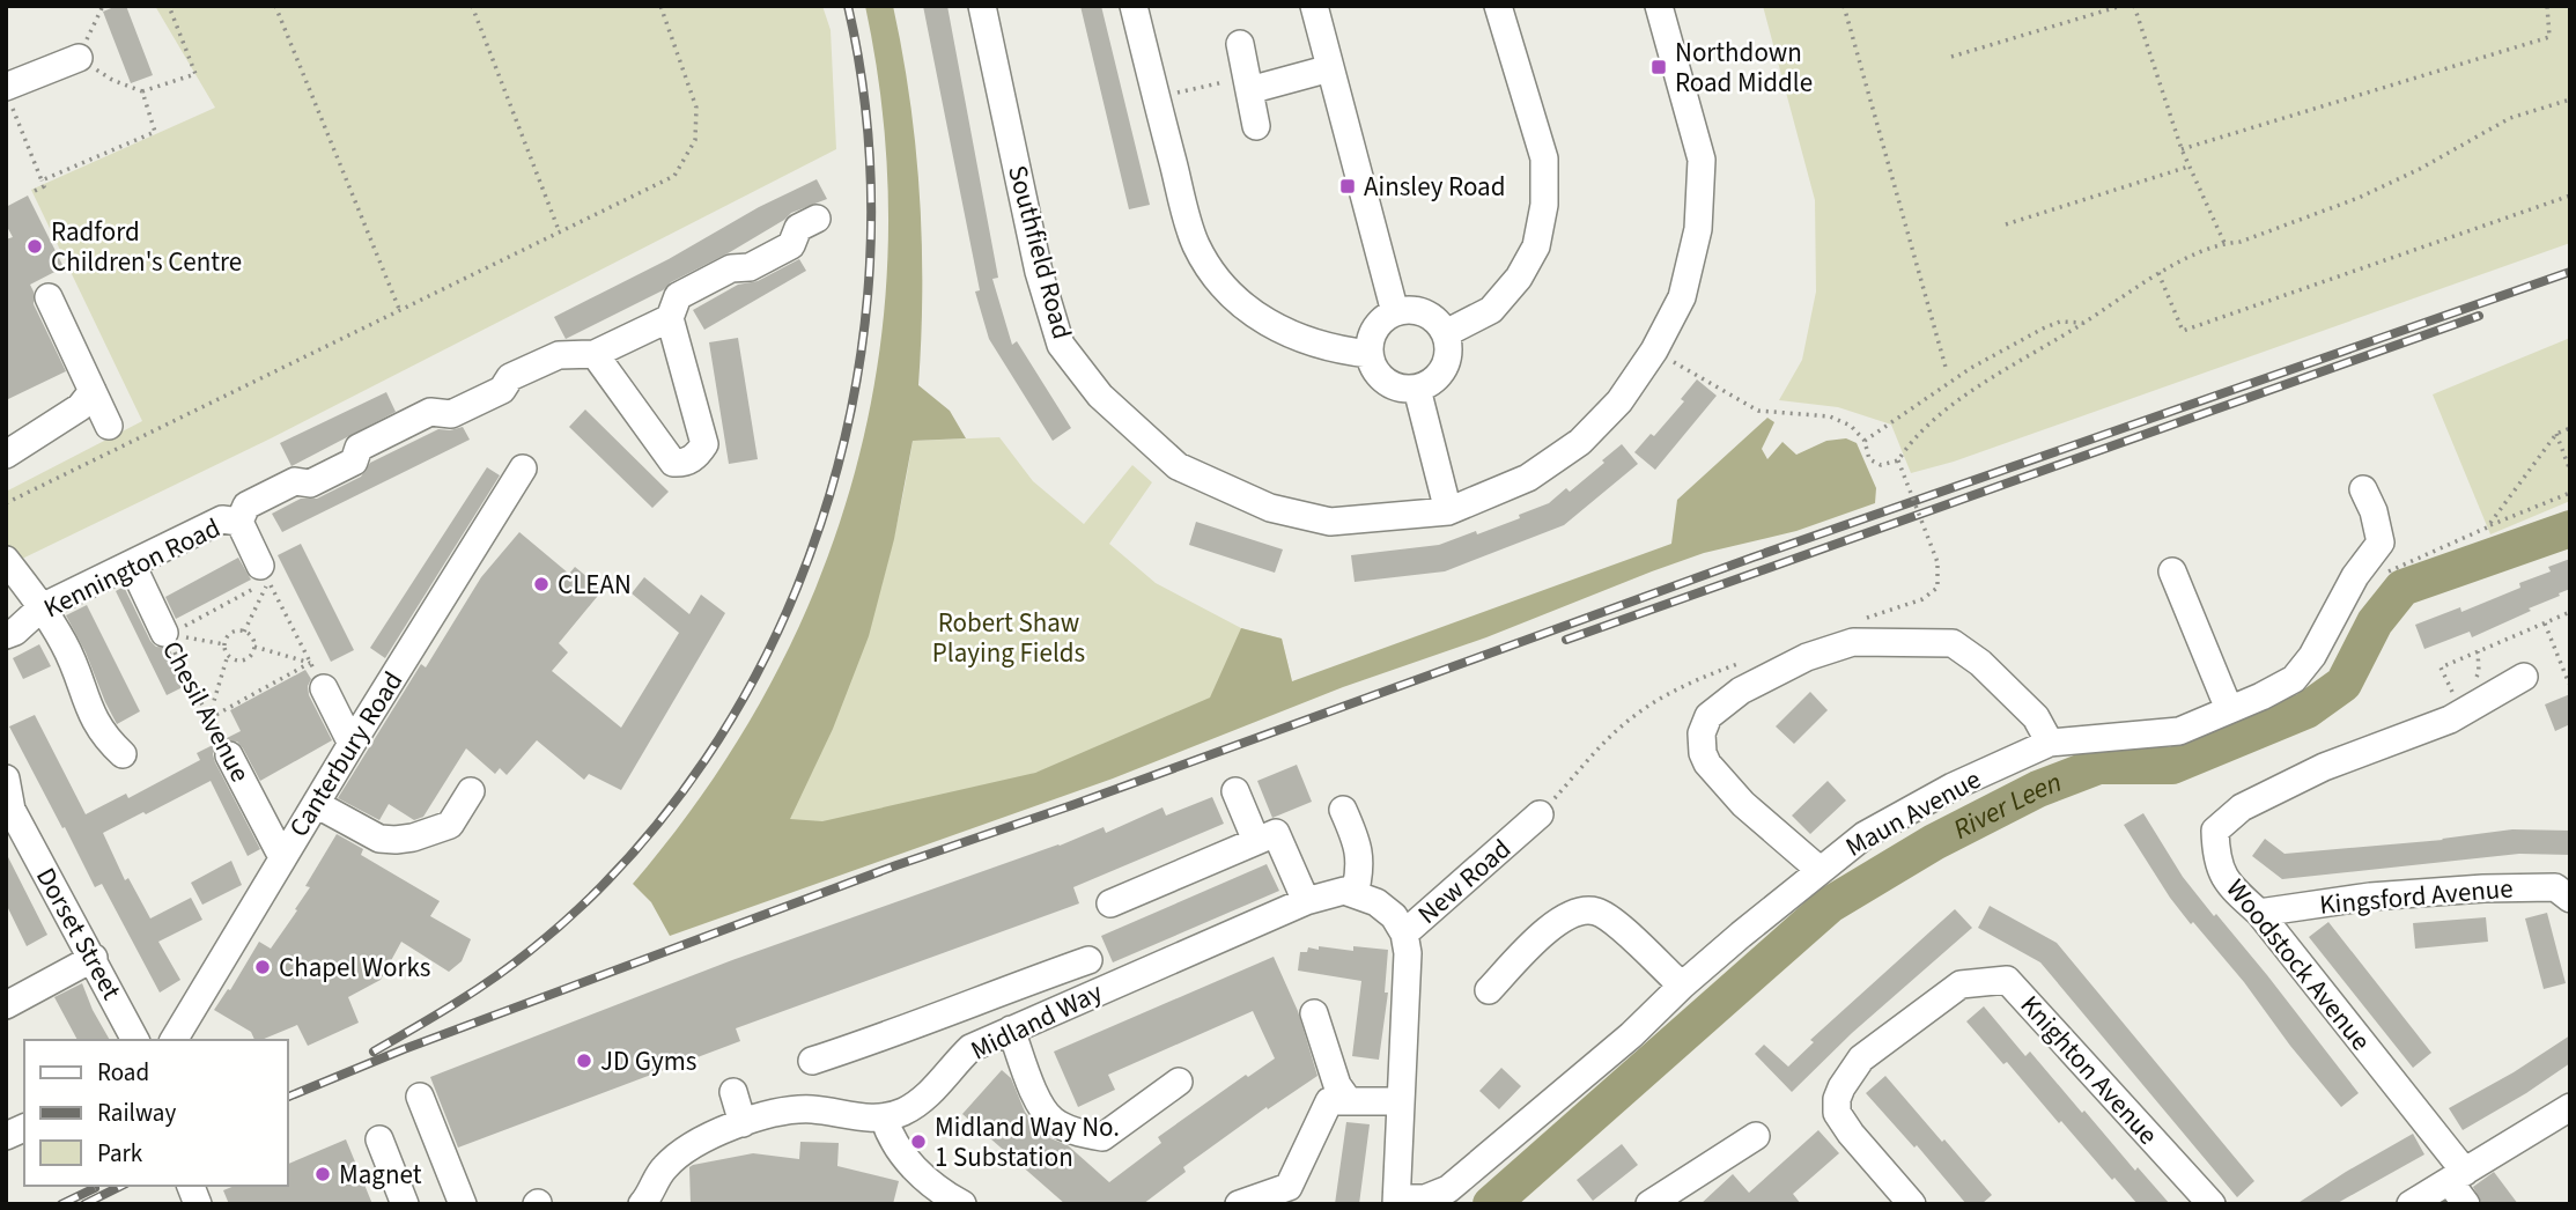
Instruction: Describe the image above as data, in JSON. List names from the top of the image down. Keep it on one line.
{"streets":{"street":["Southfield Road","Kennington Road","Chesil Avenue","Canterbury Road","Maun Avenue","New Road","Kingsford Avenue","Dorset Street","Woodstock Avenue","Midland Way","Knighton Avenue"]},"crossings":[["Kennington Road","Chesil Avenue"],["Chesil Avenue","Canterbury Road"],["Maun Avenue","New Road"],["Kingsford Avenue","Woodstock Avenue"]],"water":["River Leen"],"parks":["Robert Shaw Playing Fields"],"places":{"transit":["Northdown Road Middle","Ainsley Road"],"other":["Radford Children's Centre","CLEAN","Chapel Works","JD Gyms","Midland Way No. 1 Substation","Magnet"]},"legend":["Road","Railway","Park"]}
